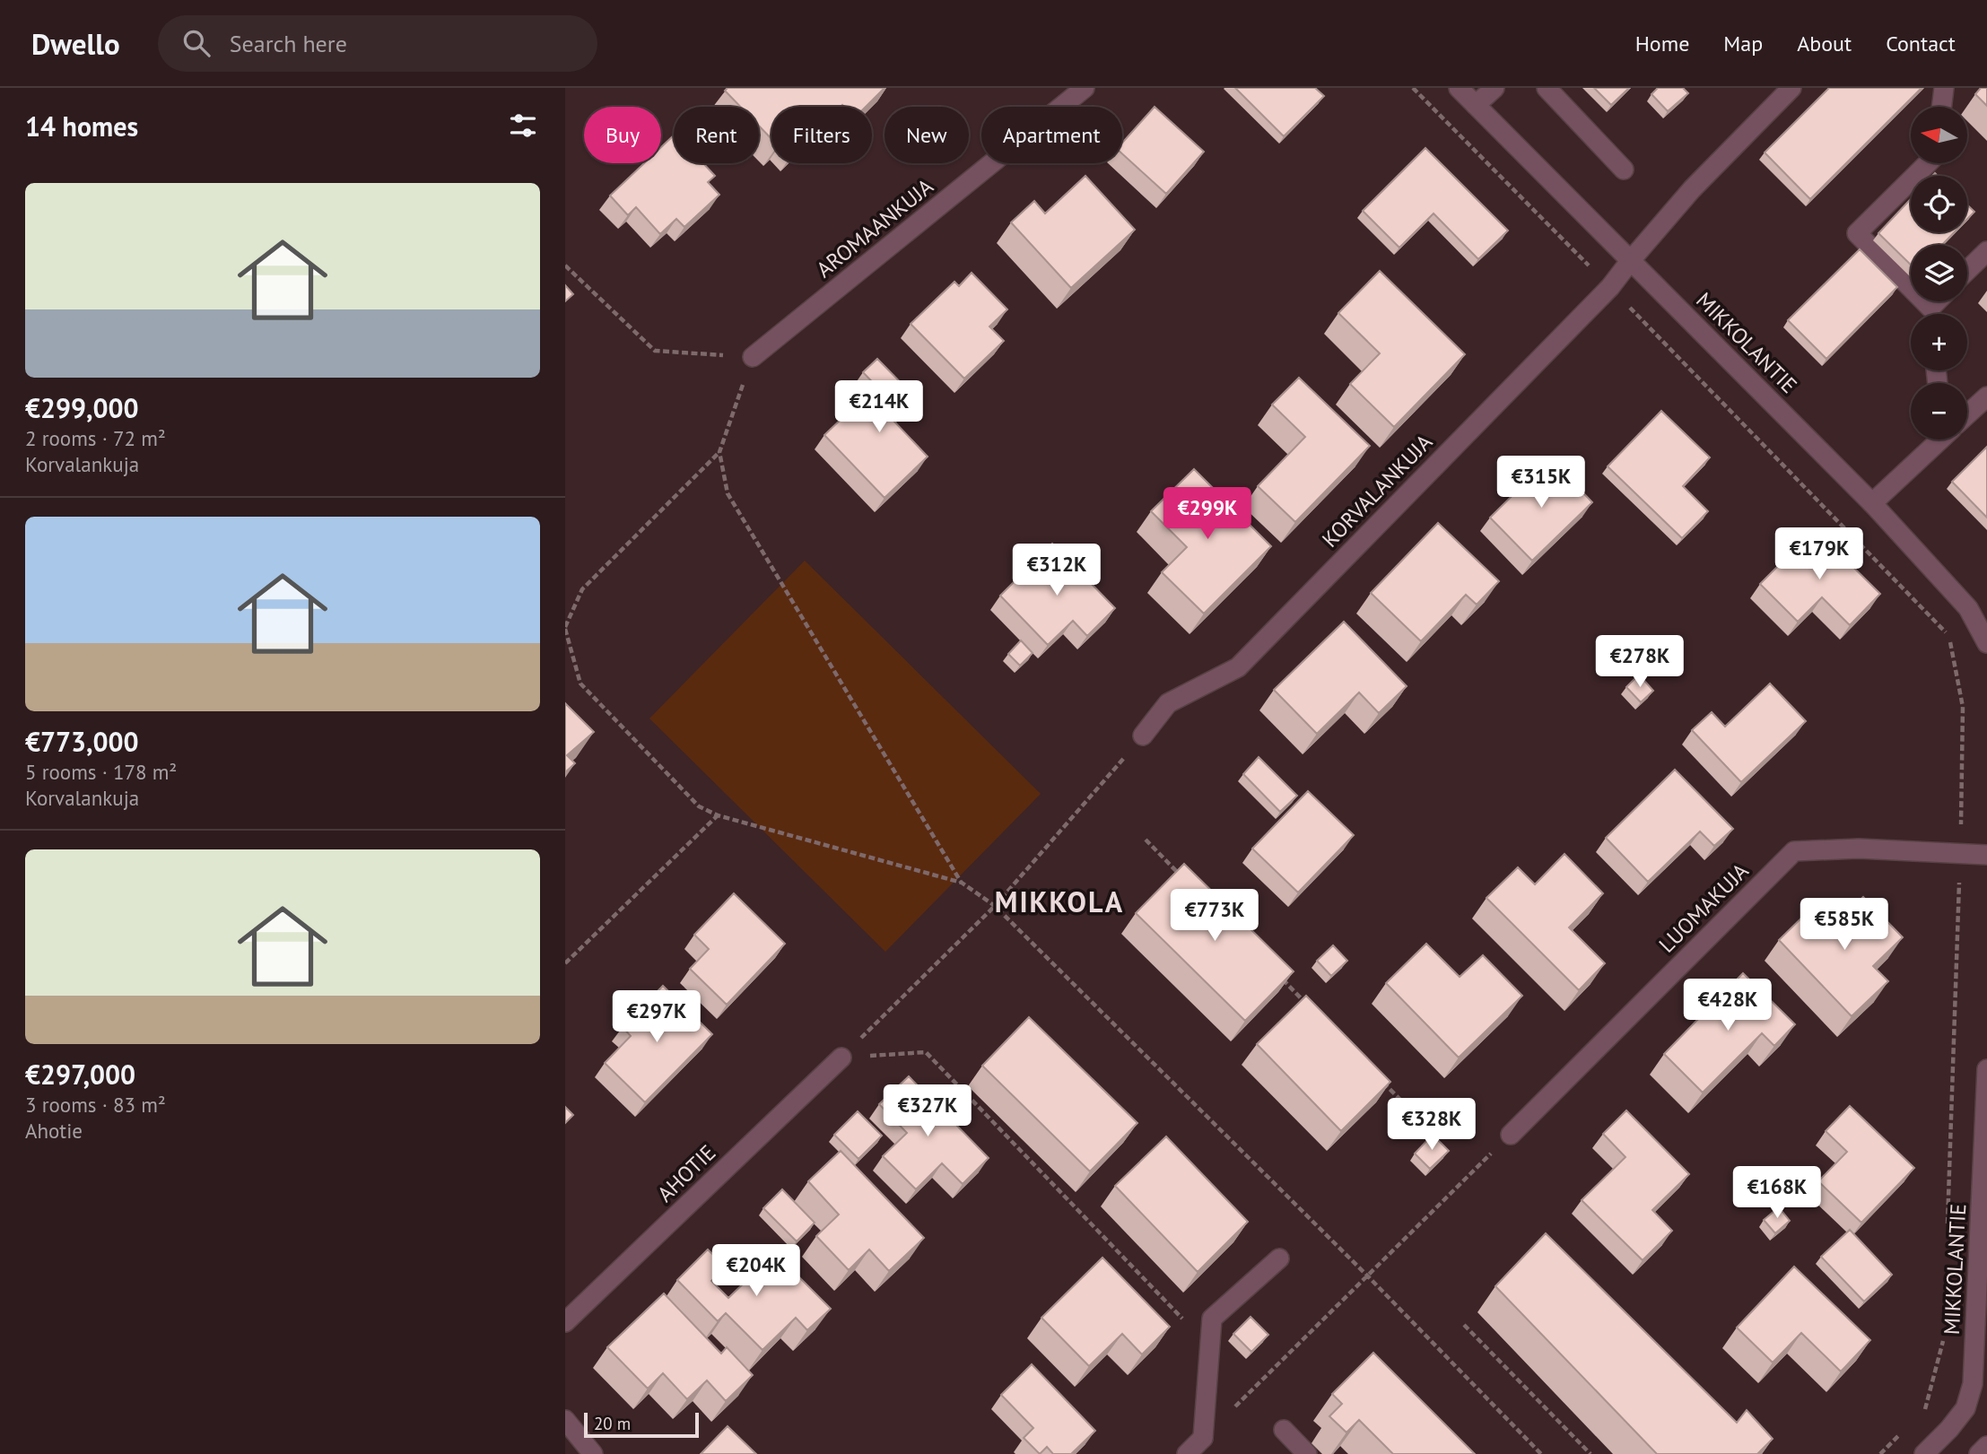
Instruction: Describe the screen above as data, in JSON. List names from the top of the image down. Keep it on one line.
{"streets":{"street":["AROMAANKUJA","MIKKOLANTIE","KORVALANKUJA","LUOMAKUJA","AHOTIE"]},"crossings":[["MIKKOLANTIE","KORVALANKUJA"]],"districts":["MIKKOLA"],"scale_bar":"20 m","north":"left","page":{"header":"Dwello","search":"Search here","nav":["Home","Map","About","Contact"],"heading":"14 homes","map_buttons":["+","−"],"chip":["Buy","Rent","Filters","New","Apartment"],"list":[{"name":"€299,000","note":"2 rooms · 72 m² · Korvalankuja"},{"name":"€773,000","note":"5 rooms · 178 m² · Korvalankuja"},{"name":"€297,000","note":"3 rooms · 83 m² · Ahotie"}],"price":["€214K","€315K","€299K","€179K","€312K","€278K","€773K","€585K","€428K","€297K","€327K","€328K","€168K","€204K"],"scale":"20 m"}}
